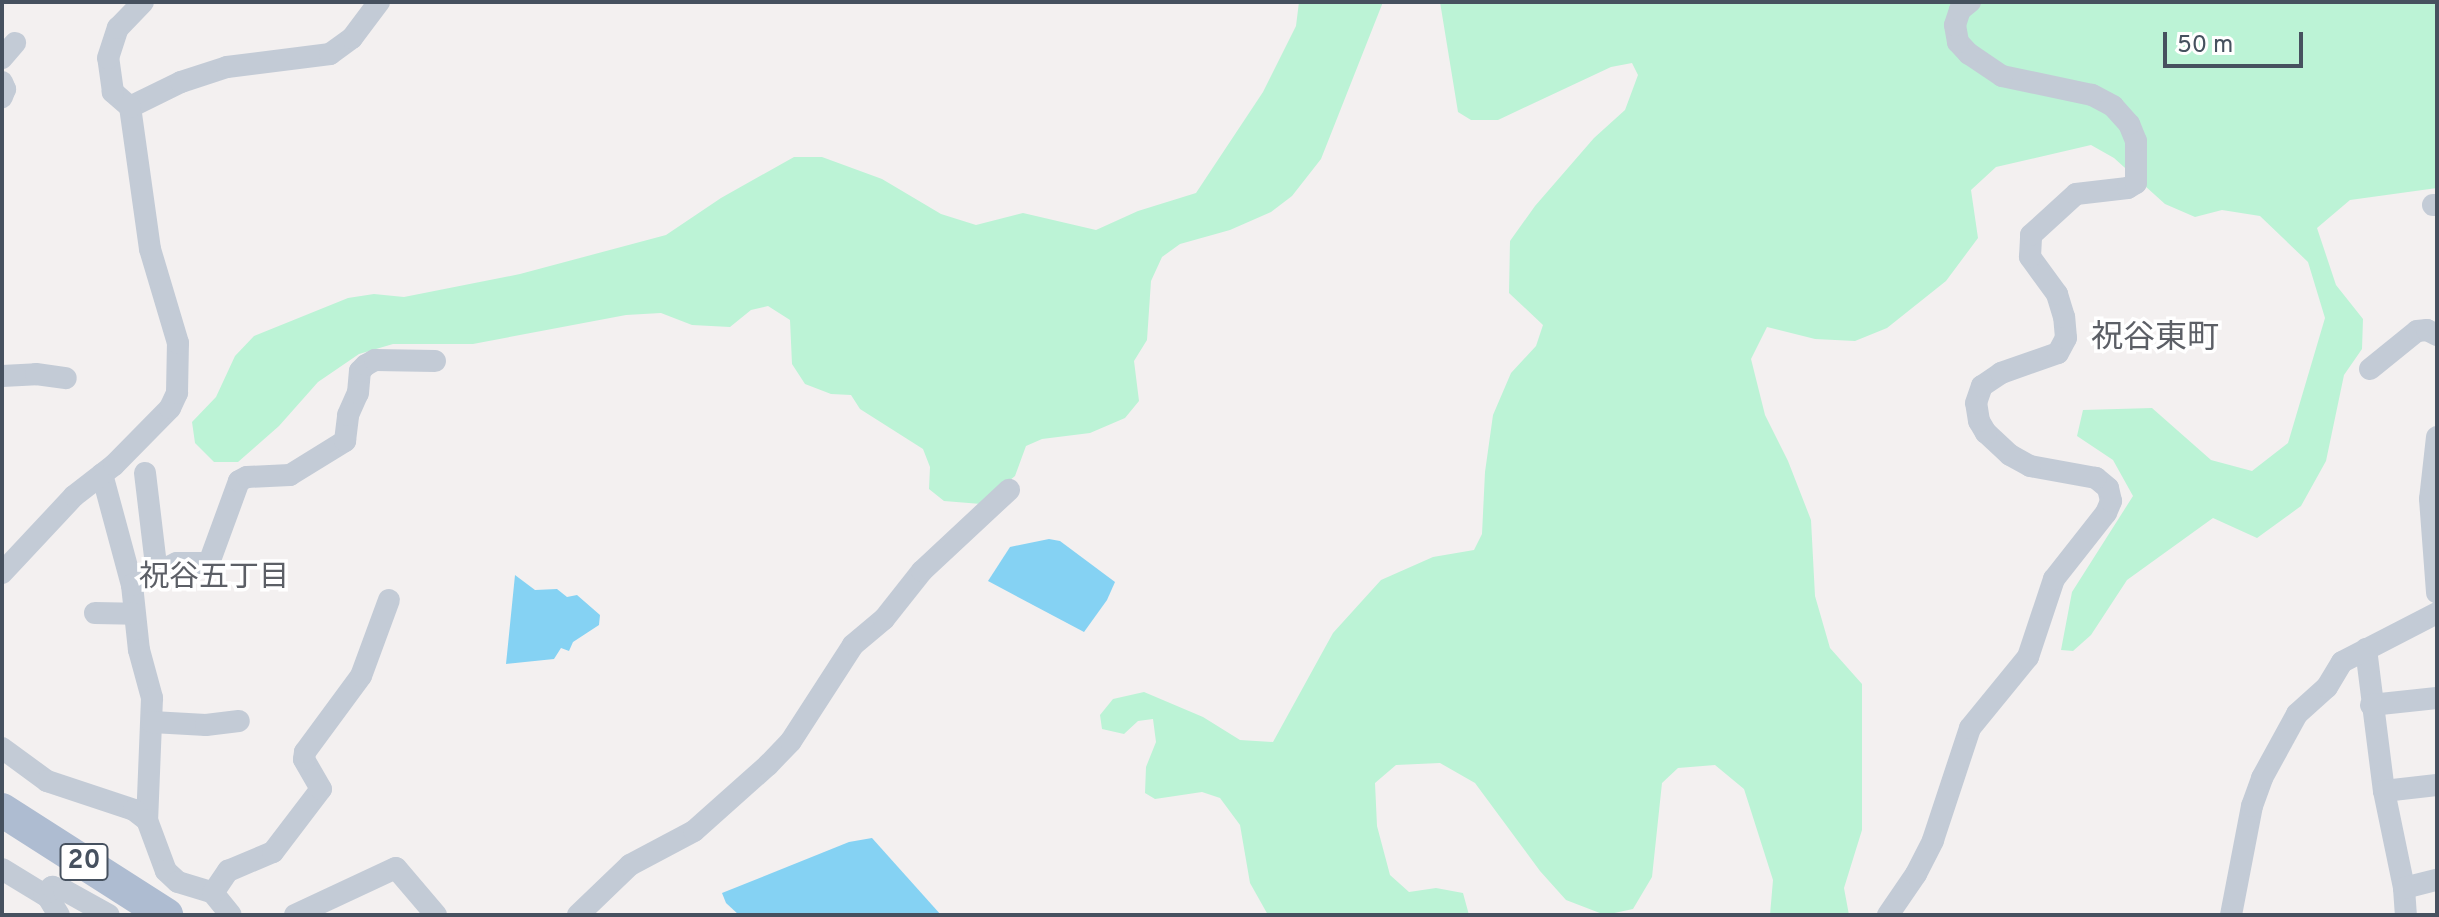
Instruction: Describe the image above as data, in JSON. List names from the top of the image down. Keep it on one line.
{"streets":{"main road":["20"]},"districts":["祝谷東町","祝谷五丁目"],"scale_bar":"50 m"}
